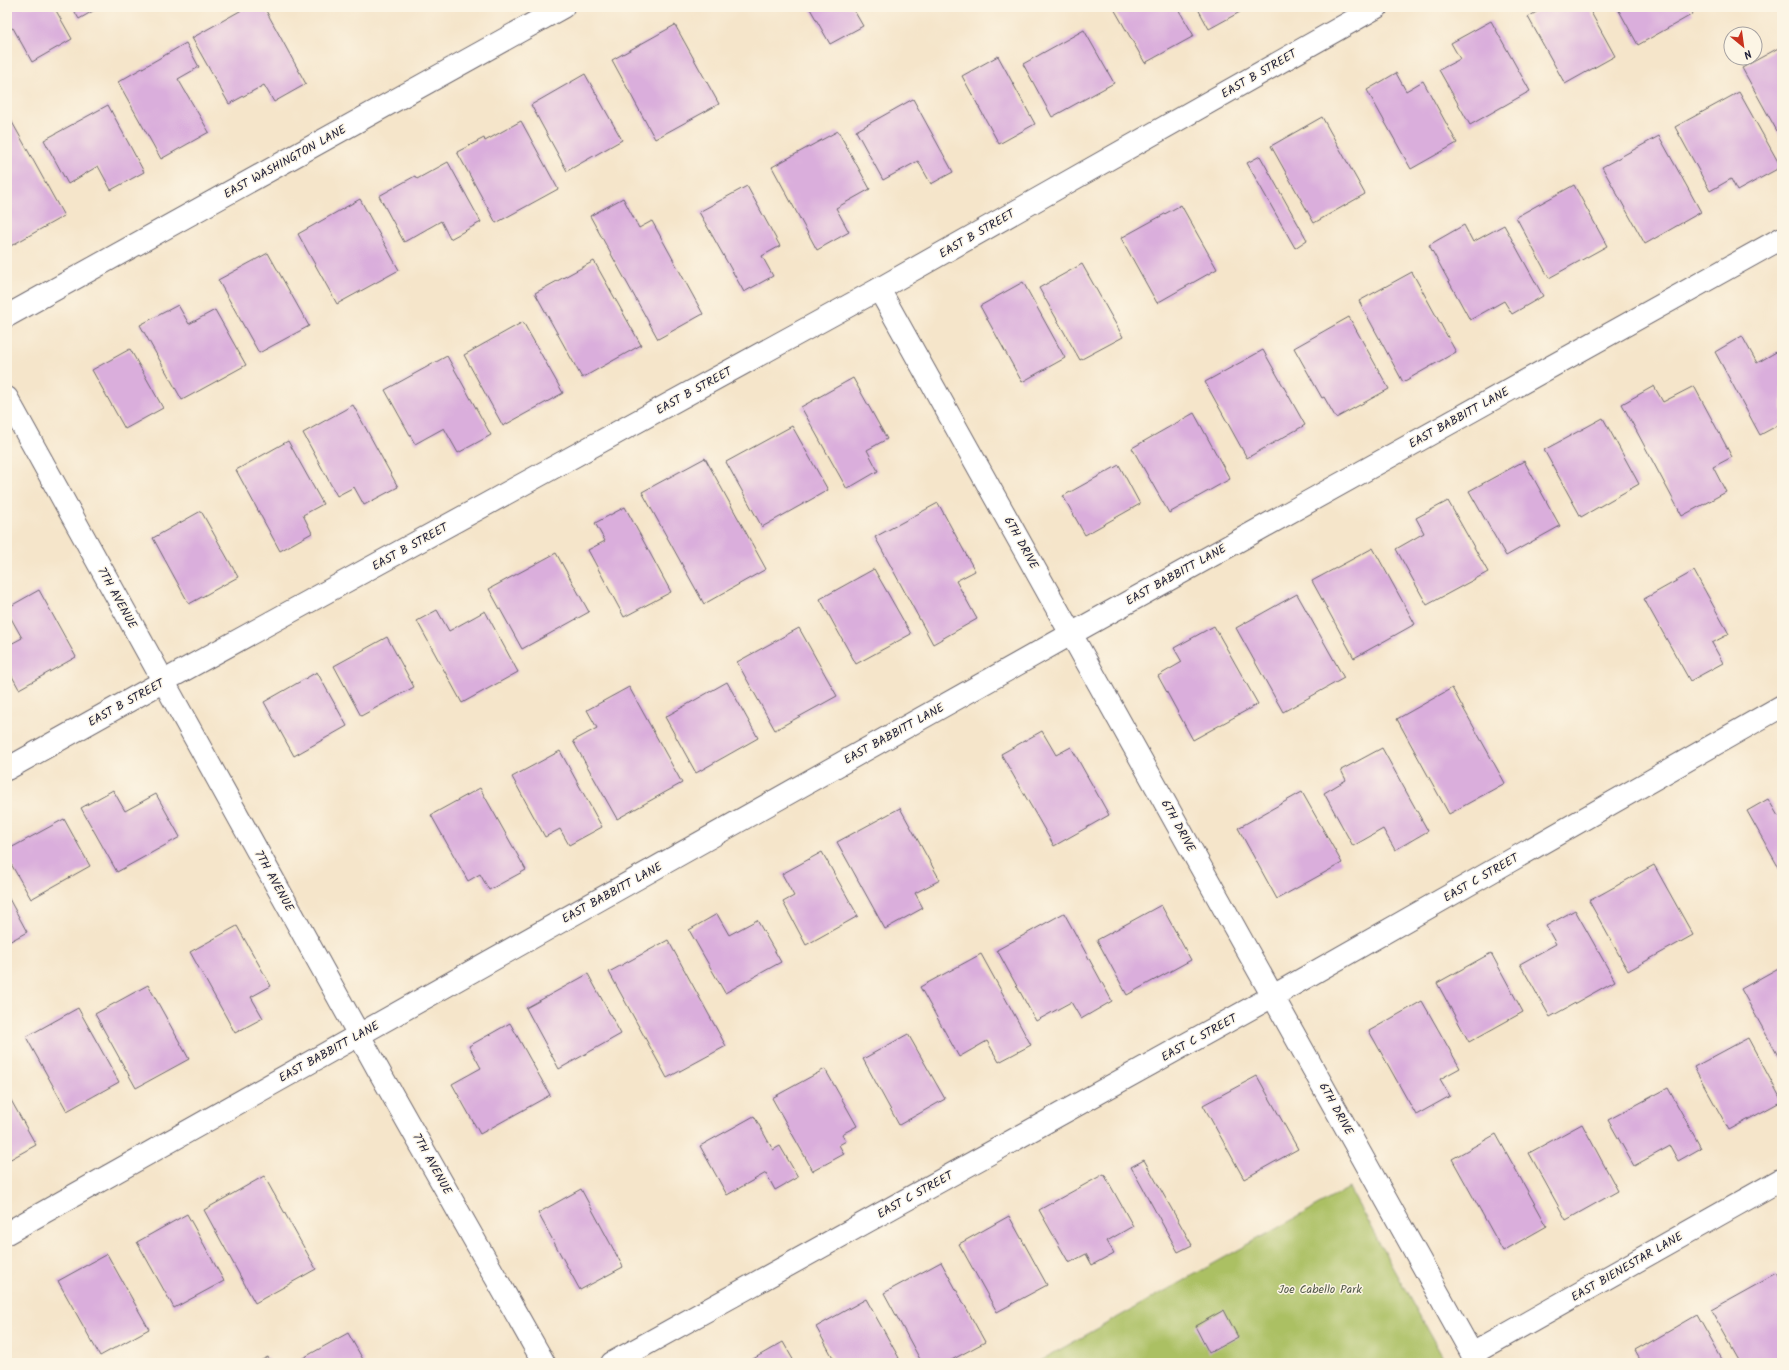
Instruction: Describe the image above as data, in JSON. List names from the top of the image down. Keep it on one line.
{"streets":{"street":["EAST B STREET","EAST WASHINGTON LANE","EAST BABBITT LANE","6TH DRIVE","7TH AVENUE","EAST C STREET","EAST BIENESTAR LANE"]},"crossings":[["EAST B STREET","6TH DRIVE"],["EAST B STREET","7TH AVENUE"],["EAST BABBITT LANE","6TH DRIVE"],["EAST BABBITT LANE","7TH AVENUE"],["6TH DRIVE","EAST C STREET"],["6TH DRIVE","EAST BIENESTAR LANE"]],"parks":["Joe Cabello Park"],"north":"bottom right"}
